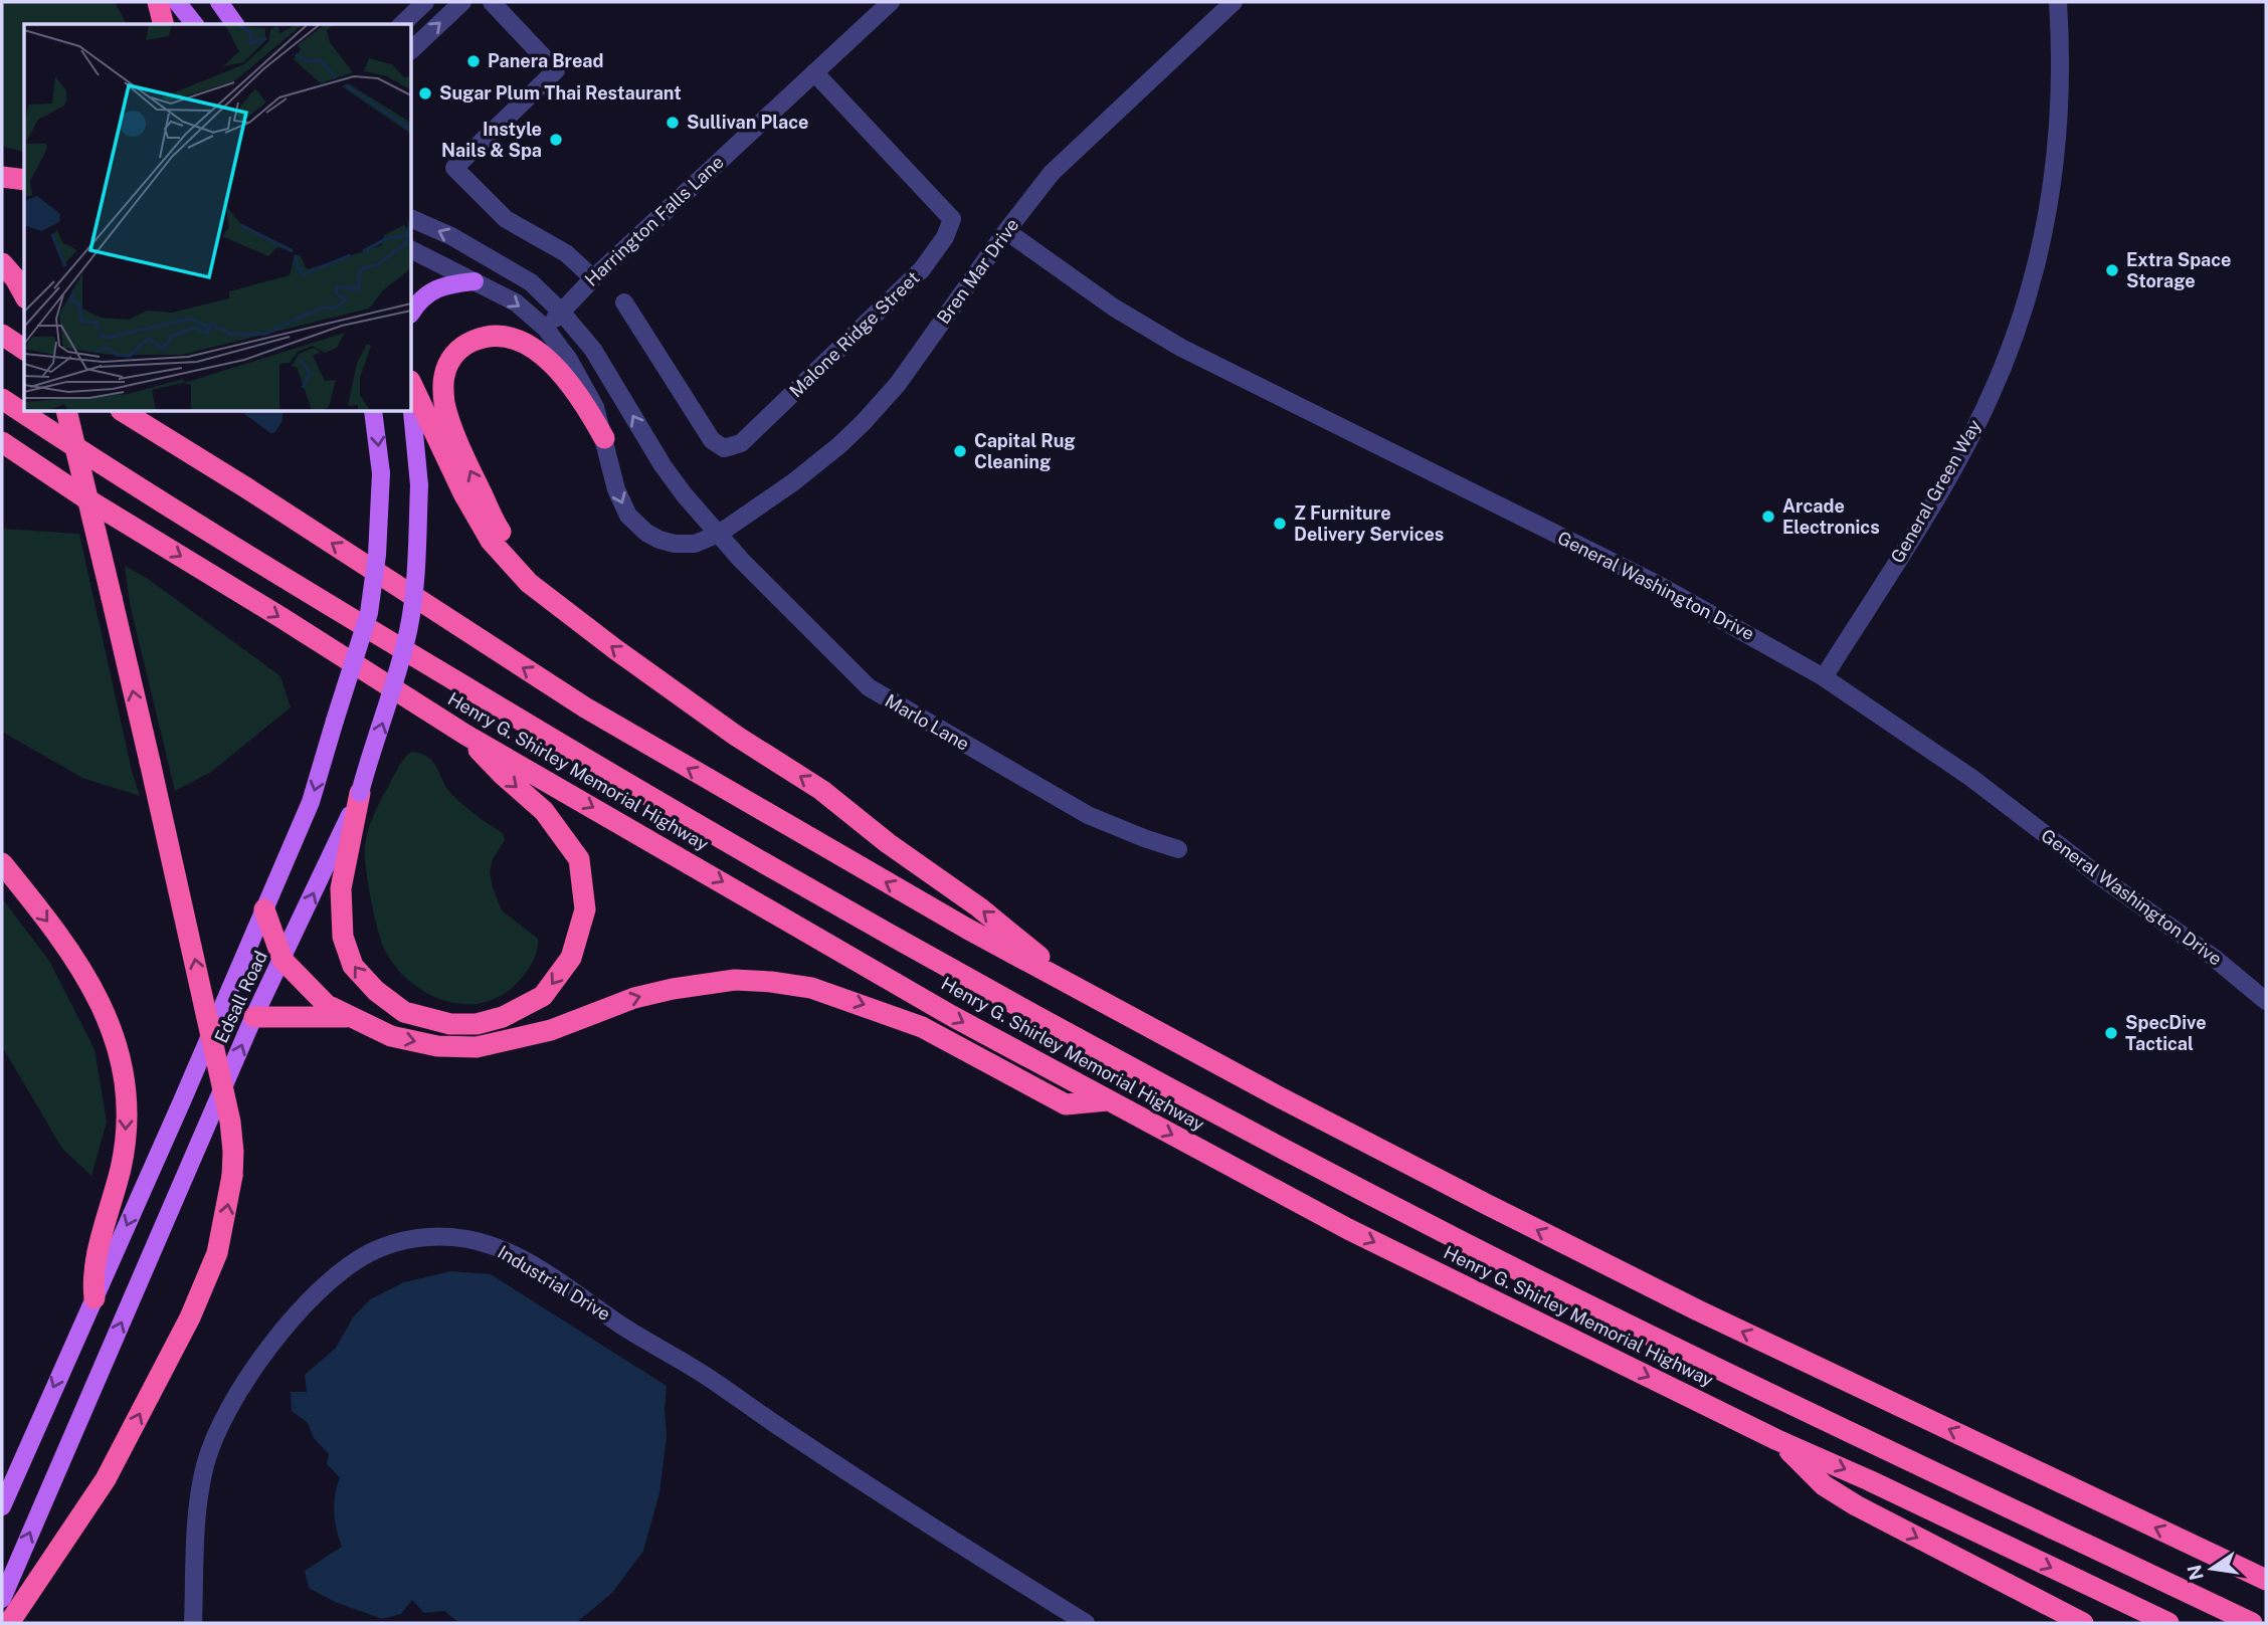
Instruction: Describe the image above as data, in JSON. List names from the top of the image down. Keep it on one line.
{"streets":{"highway":["Henry G. Shirley Memorial Highway"],"main road":["Edsall Road"],"street":["Harrington Falls Lane","Bren Mar Drive","Malone Ridge Street","General Green Way","General Washington Drive","Marlo Lane","Industrial Drive"]},"crossings":[["Harrington Falls Lane","Bren Mar Drive"],["Harrington Falls Lane","Malone Ridge Street"],["Bren Mar Drive","General Washington Drive"],["Bren Mar Drive","Marlo Lane"],["General Green Way","General Washington Drive"]],"places":["Panera Bread","Sugar Plum Thai Restaurant","Sullivan Place","Instyle Nails & Spa","Extra Space Storage","Capital Rug Cleaning","Arcade Electronics","Z Furniture Delivery Services","SpecDive Tactical"],"north":"left"}
